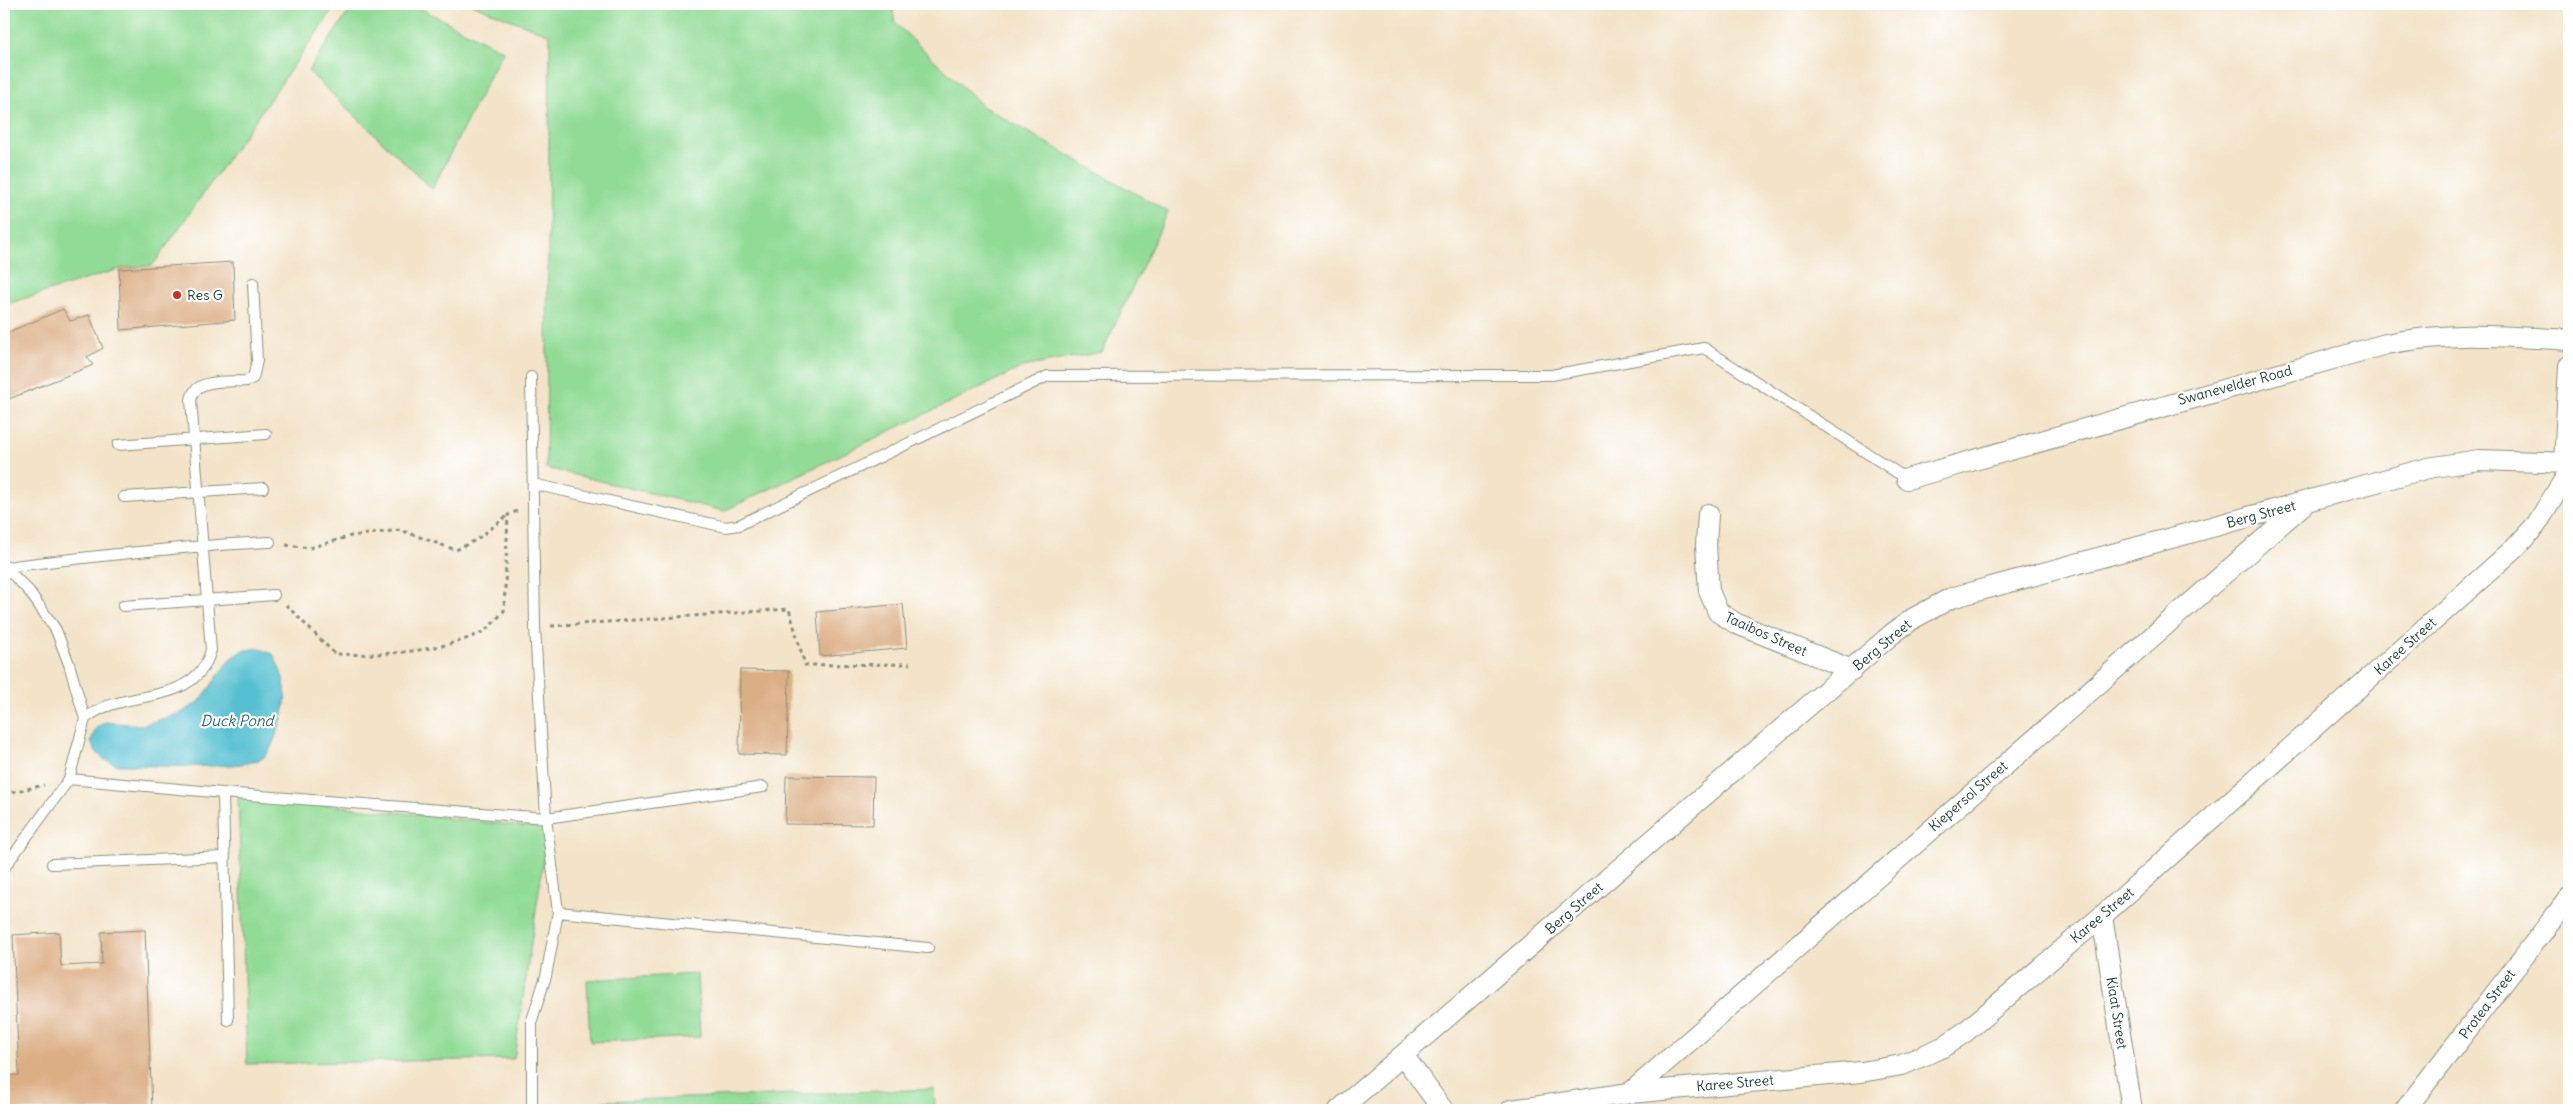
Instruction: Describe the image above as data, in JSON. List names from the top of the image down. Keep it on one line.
{"streets":{"street":["Swanevelder Road","Berg Street","Taaibos Street","Karee Street","Kiepersol Street","Protea Street","Kiaat Street"]},"crossings":[["Berg Street","Taaibos Street"],["Berg Street","Karee Street"],["Berg Street","Kiepersol Street"],["Karee Street","Kiepersol Street"],["Karee Street","Kiaat Street"]],"water":["Duck Pond"],"places":["Res G"]}
